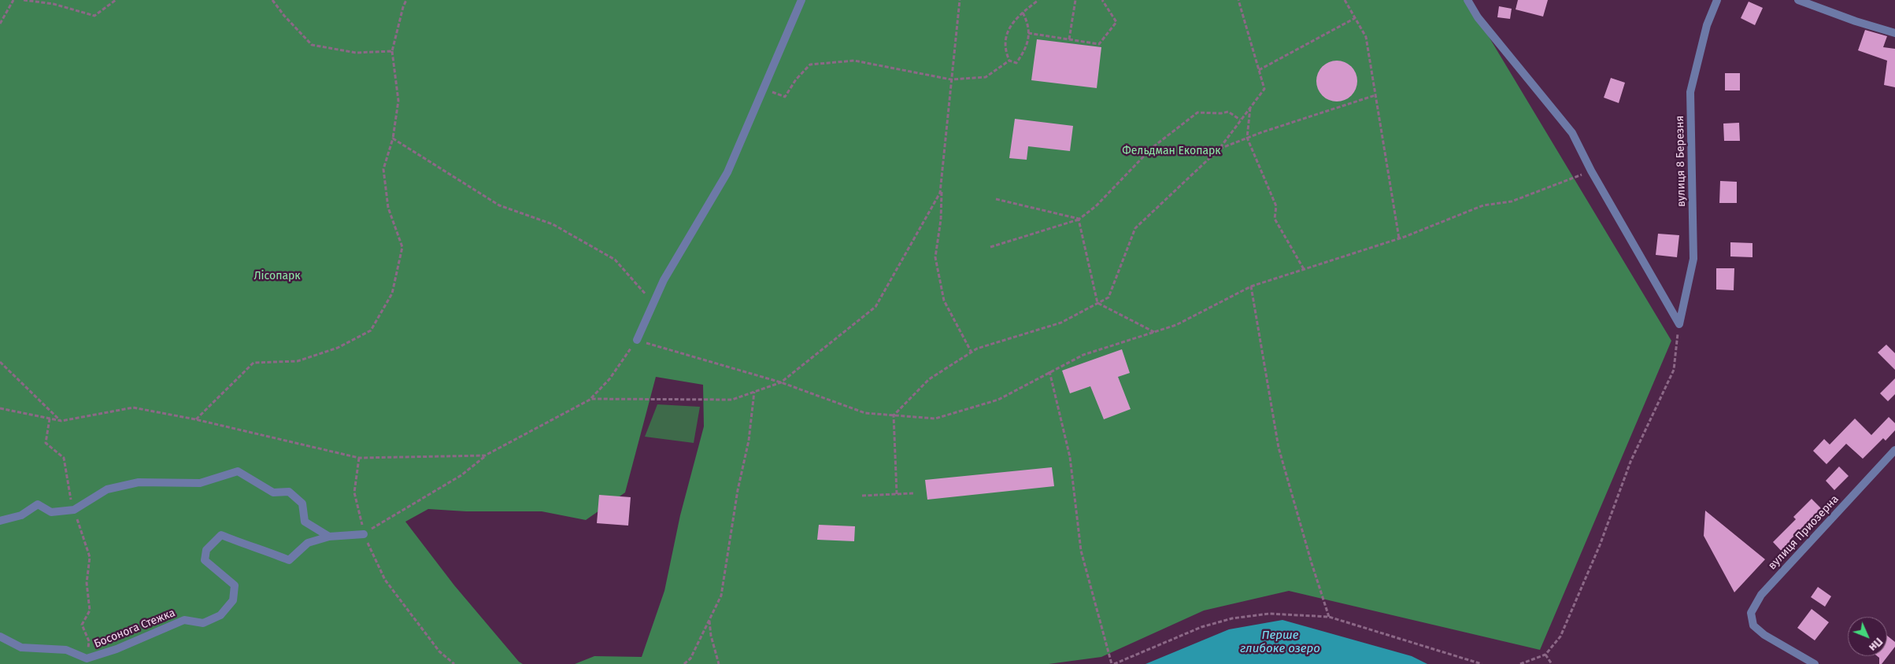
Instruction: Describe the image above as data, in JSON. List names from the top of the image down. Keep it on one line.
{"streets":{"street":["вулиця 8 Березня","вулиця Приозерна","Босонога Стежка"]},"water":["Перше глибоке озеро"],"parks":["Фельдман Екопарк","Лісопарк"],"north":"bottom right"}
